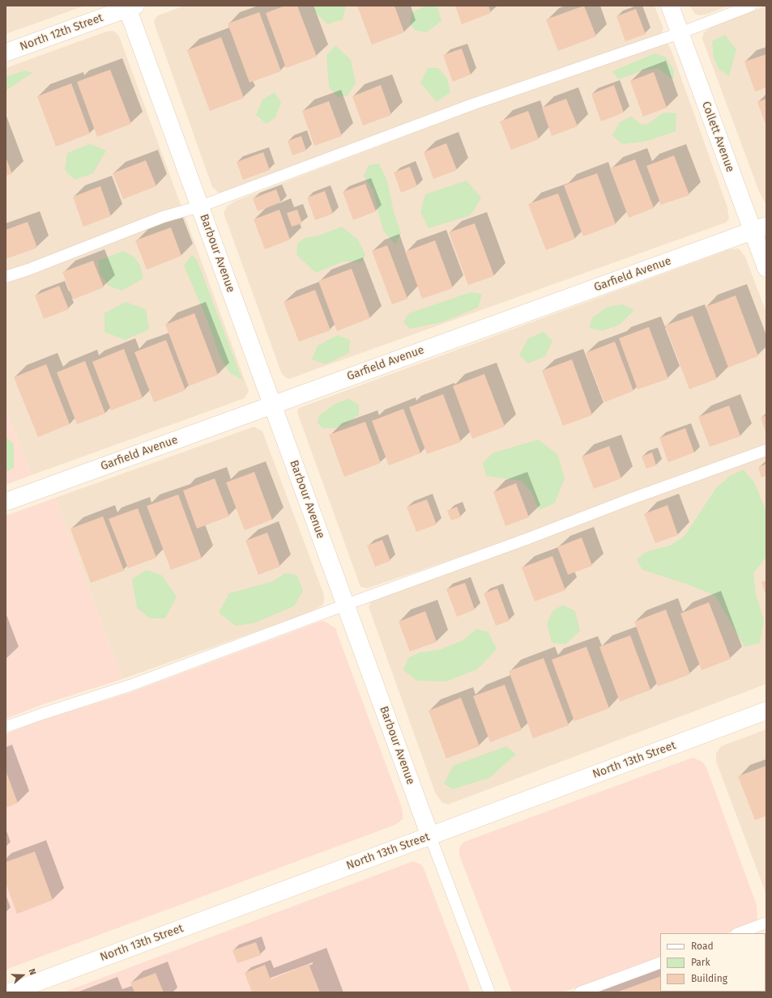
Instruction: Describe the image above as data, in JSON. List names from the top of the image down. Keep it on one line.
{"streets":{"street":["North 12th Street","Collett Avenue","Barbour Avenue","Garfield Avenue","North 13th Street"]},"crossings":[["North 12th Street","Barbour Avenue"],["Collett Avenue","Garfield Avenue"],["Barbour Avenue","Garfield Avenue"],["Barbour Avenue","North 13th Street"]],"legend":["Road","Park","Building"],"north":"right"}
